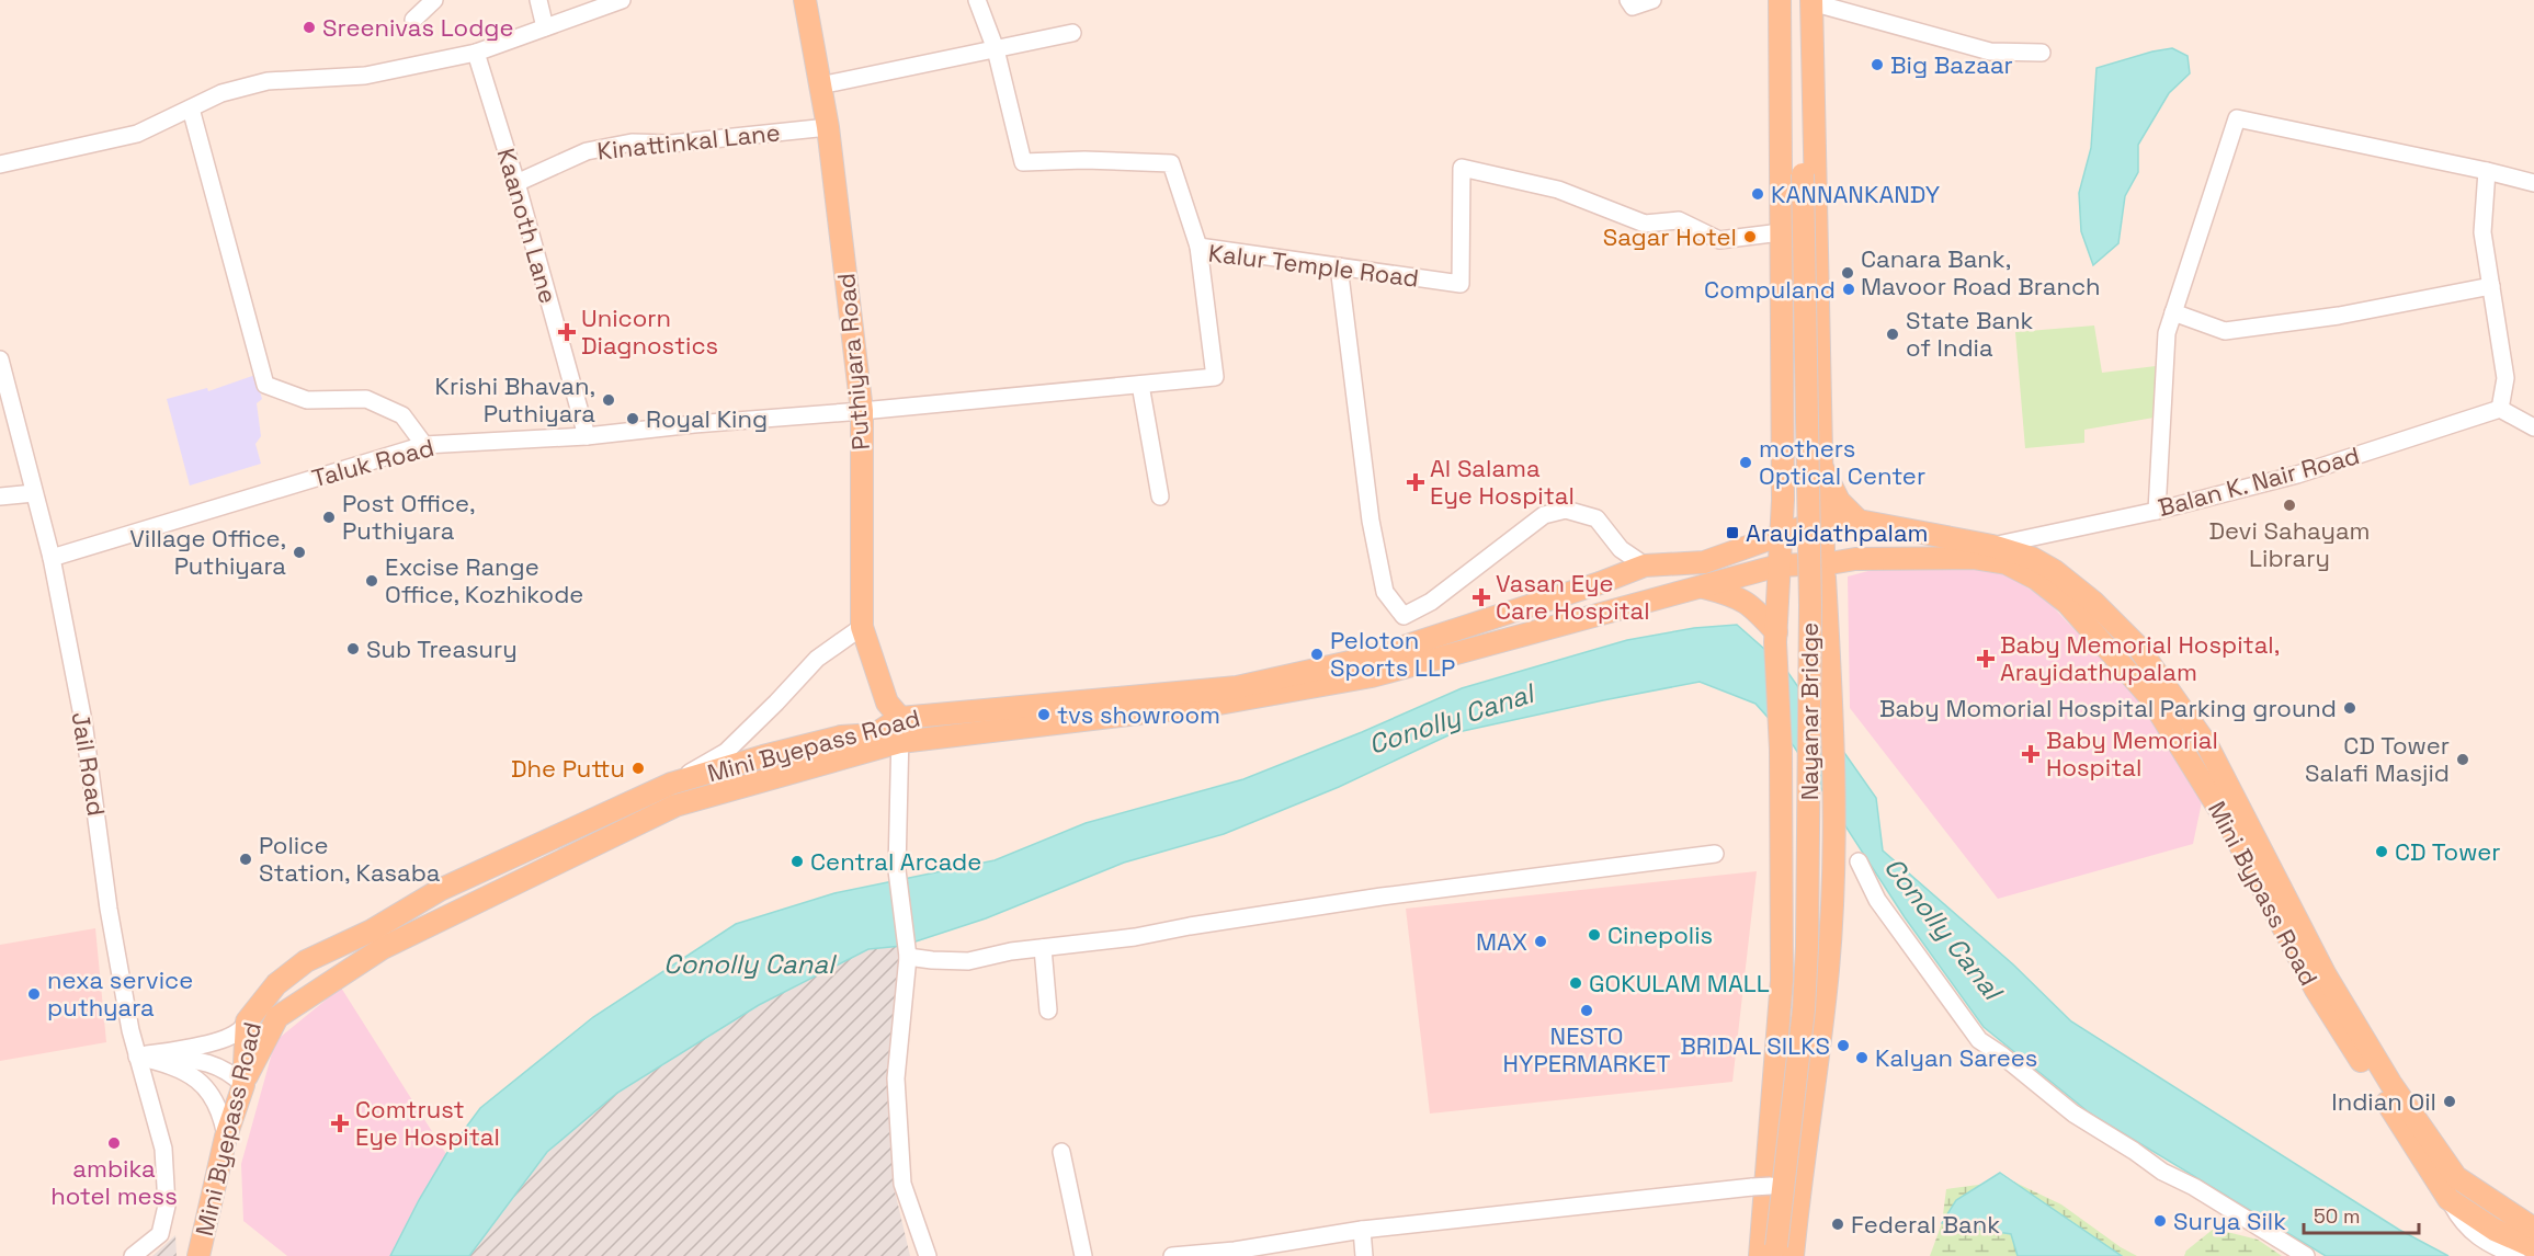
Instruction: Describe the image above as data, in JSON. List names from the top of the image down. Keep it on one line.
{"streets":{"main road":["Puthiyara Road","Nayanar Bridge","Mini Byepass Road","Mini Bypass Road"],"street":["Kinattinkal Lane","Kaanoth Lane","Kalur Temple Road","Taluk Road","Balan K. Nair Road","Jail Road"]},"crossings":[["Kinattinkal Lane","Kaanoth Lane"],["Kinattinkal Lane","Puthiyara Road"],["Kaanoth Lane","Taluk Road"],["Kalur Temple Road","Puthiyara Road"],["Kalur Temple Road","Taluk Road"],["Puthiyara Road","Taluk Road"],["Puthiyara Road","Mini Byepass Road"],["Taluk Road","Jail Road"],["Balan K. Nair Road","Mini Bypass Road"],["Mini Byepass Road","Mini Bypass Road"]],"water":["Conolly Canal"],"places":{"other":["Sreenivas Lodge","Big Bazaar","KANNANKANDY","Sagar Hotel","Canara Bank, Mavoor Road Branch","Compuland","State Bank of India","Krishi Bhavan, Puthiyara","Royal King","mothers Optical Center","Devi Sahayam Library","Post Office, Puthiyara","Village Office, Puthiyara","Excise Range Office, Kozhikode","Sub Treasury","Peloton Sports LLP","Baby Momorial Hospital Parking ground","tvs showroom","CD Tower Salafi Masjid","Dhe Puttu","CD Tower","Police Station, Kasaba","Central Arcade","Cinepolis","MAX","GOKULAM MALL","nexa service puthyara","NESTO HYPERMARKET","BRIDAL SILKS","Kalyan Sarees","Indian Oil","ambika hotel mess","Surya Silk","Federal Bank"],"health":["Unicorn Diagnostics","Al Salama Eye Hospital","Vasan Eye Care Hospital","Baby Memorial Hospital, Arayidathupalam","Baby Memorial Hospital","Comtrust Eye Hospital"],"transit":["Arayidathpalam"]},"scale_bar":"50 m"}
